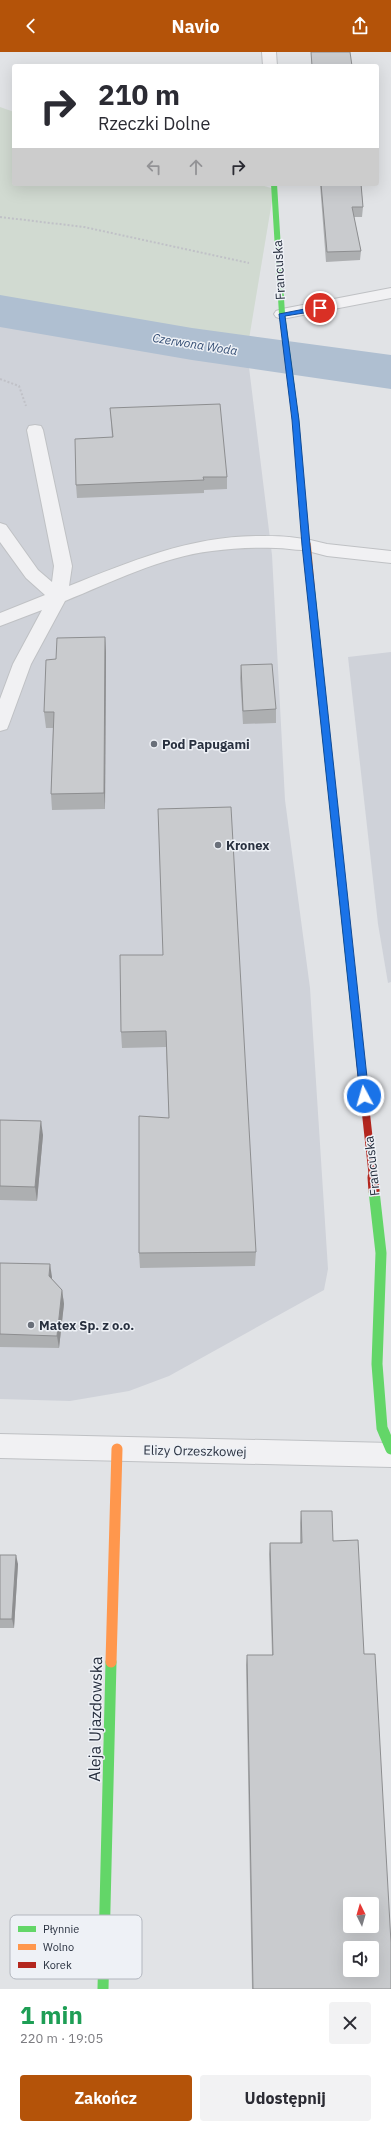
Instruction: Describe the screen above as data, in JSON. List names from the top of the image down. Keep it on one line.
{"streets":{"street":["Francuska","Elizy Orzeszkowej","Aleja Ujazdowska"]},"crossings":[["Elizy Orzeszkowej","Aleja Ujazdowska"]],"water":["Czerwona Woda"],"places":["Pod Papugami","Kronex","Matex Sp. z o.o."],"legend":["Płynnie","Wolno","Korek"],"north":"top","page":{"header":"Navio","turn":["210 m","Rzeczki Dolne"],"heading":["1 min","220 m · 19:05"],"buttons":["Zakończ","Udostępnij"]}}
